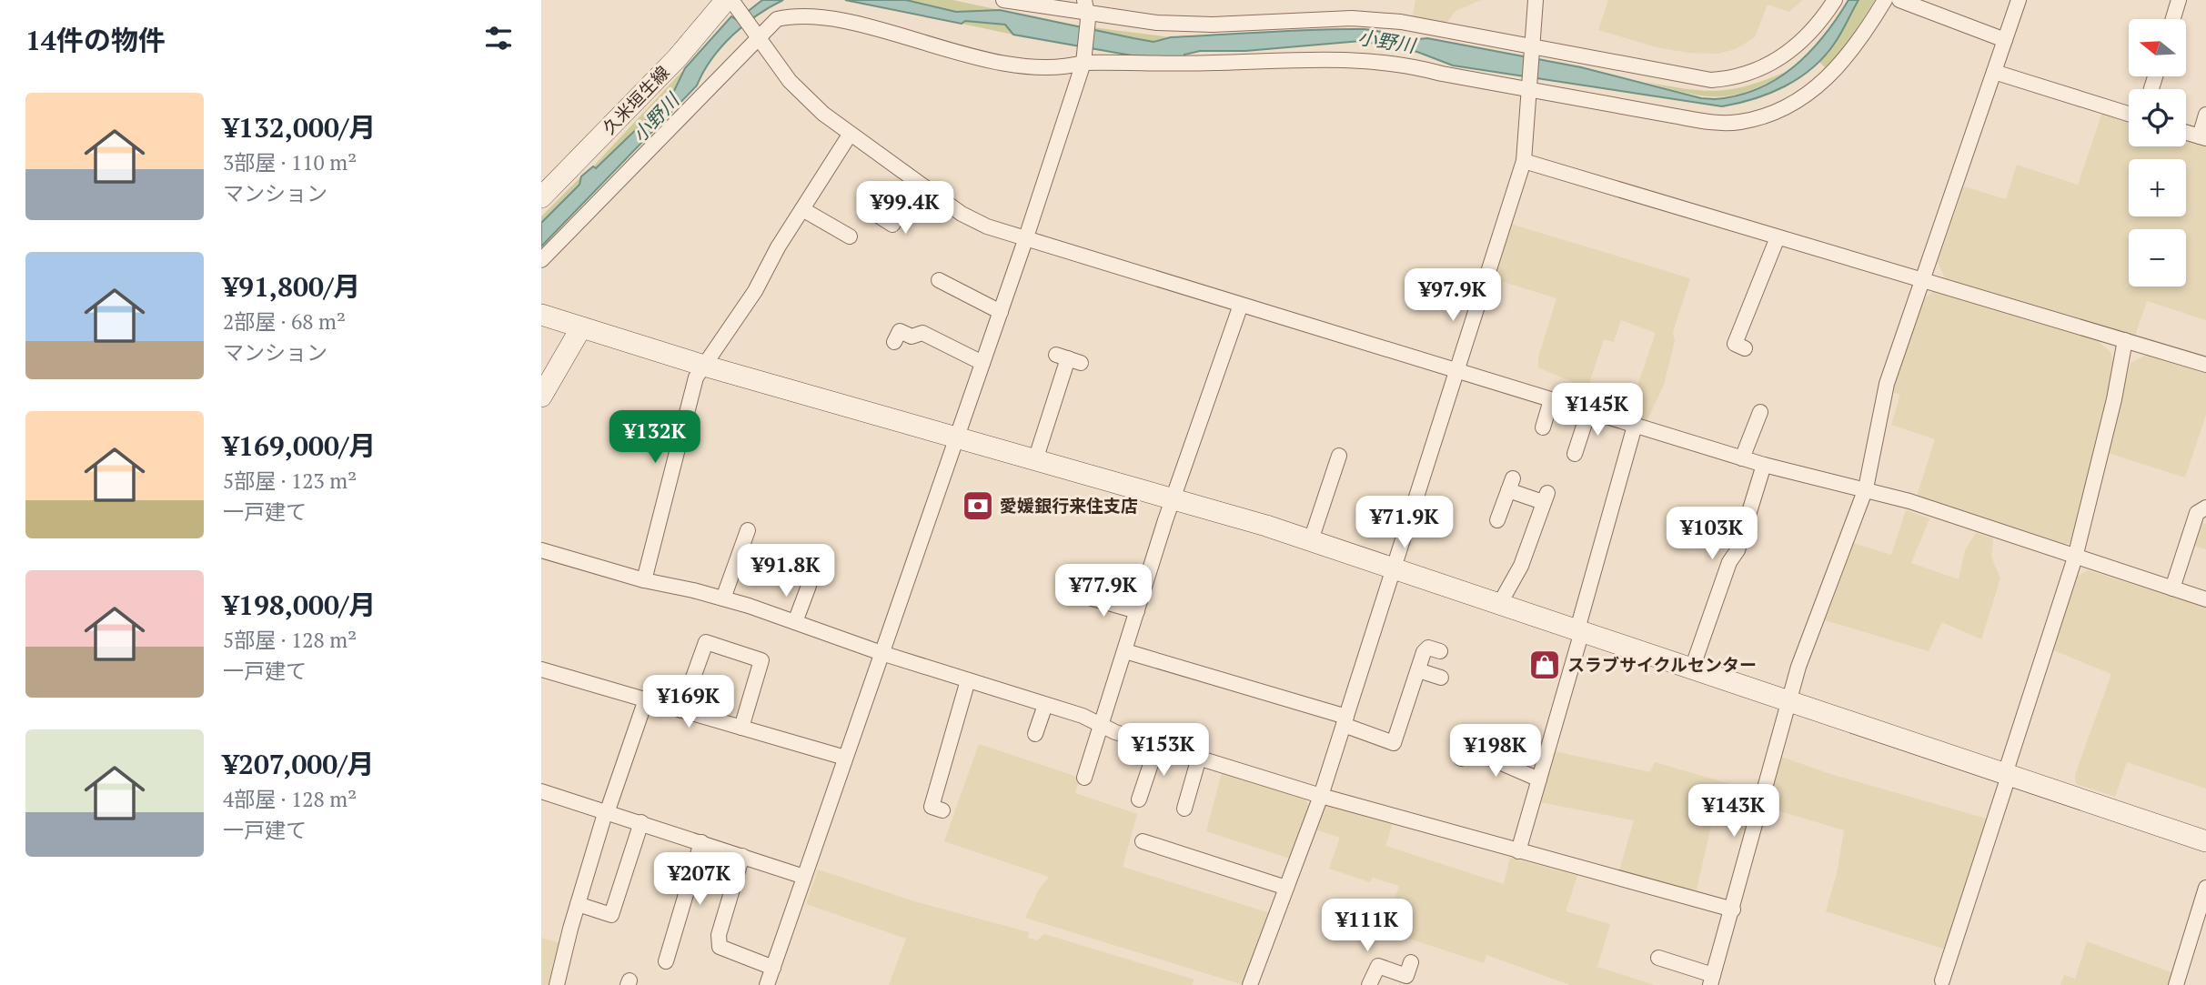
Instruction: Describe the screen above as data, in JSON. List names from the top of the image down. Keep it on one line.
{"streets":{"street":["久米垣生線"]},"water":["小野川"],"places":{"bank":["愛媛銀行来住支店"],"shop":["スラブサイクルセンター"]},"north":"left","page":{"heading":"14件の物件","map_buttons":["+","−"],"list":[{"name":"¥132,000/月","note":"3部屋 · 110 m² · マンション"},{"name":"¥91,800/月","note":"2部屋 · 68 m² · マンション"},{"name":"¥169,000/月","note":"5部屋 · 123 m² · 一戸建て"},{"name":"¥198,000/月","note":"5部屋 · 128 m² · 一戸建て"},{"name":"¥207,000/月","note":"4部屋 · 128 m² · 一戸建て"}],"price":["¥99.4K","¥97.9K","¥145K","¥132K","¥71.9K","¥103K","¥91.8K","¥77.9K","¥169K","¥153K","¥198K","¥143K","¥207K","¥111K"]}}
